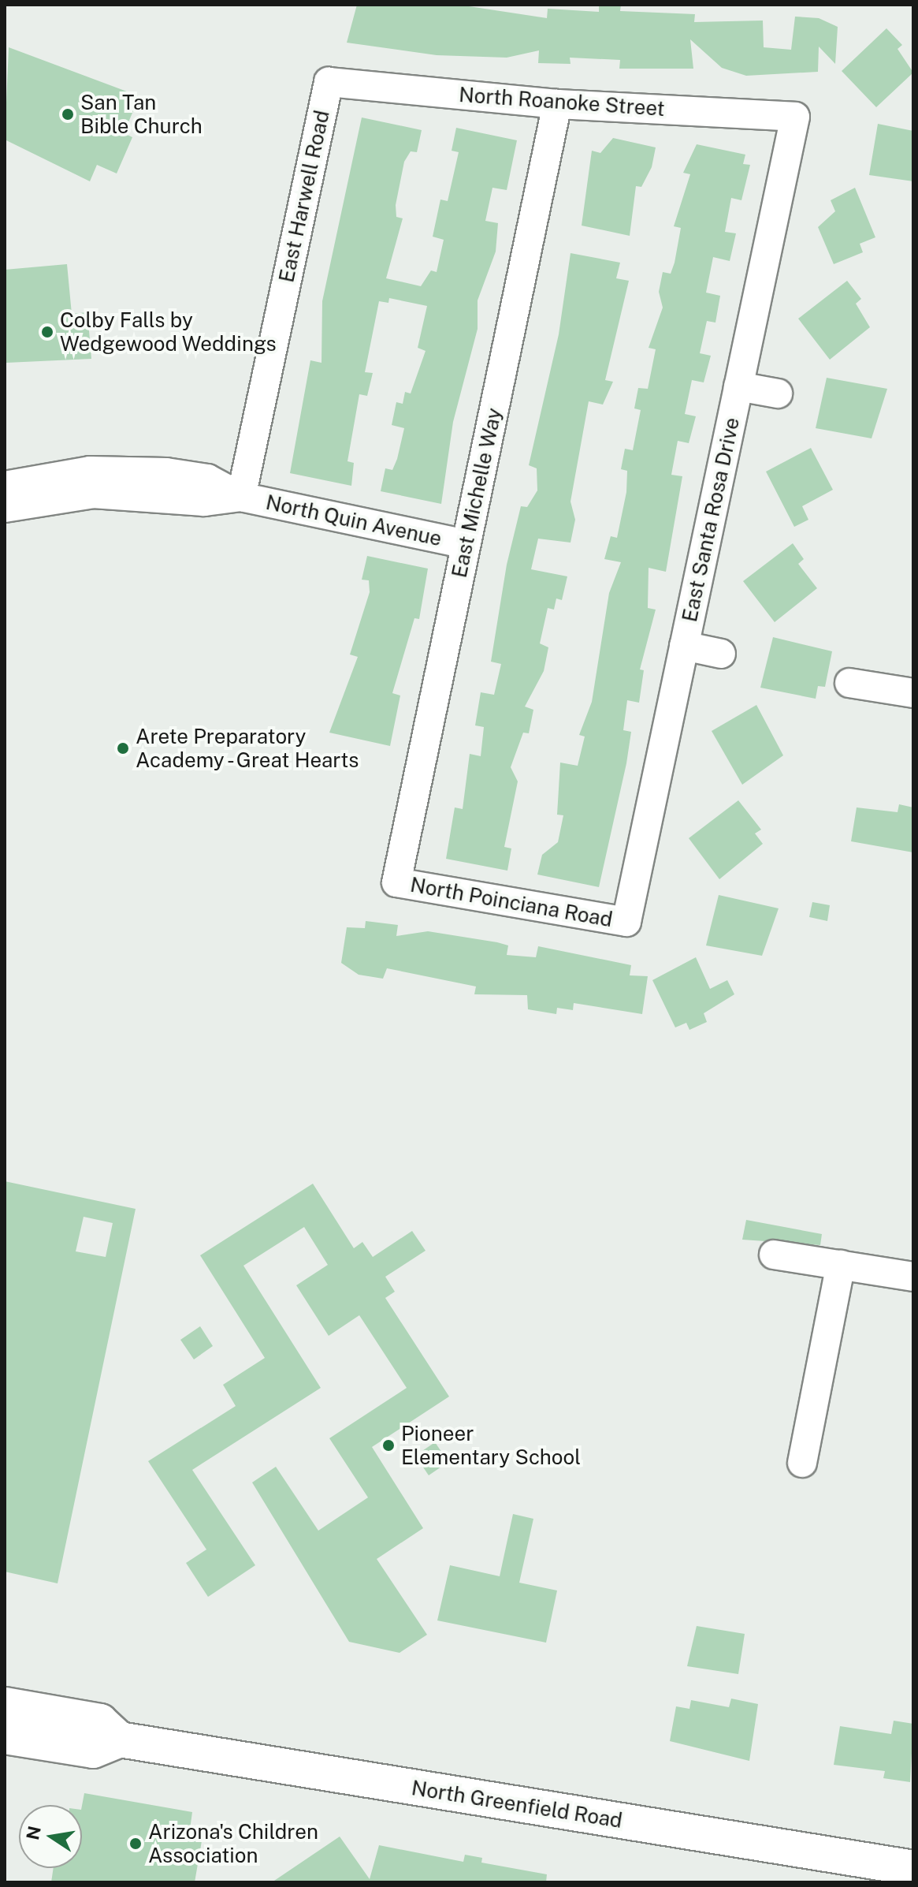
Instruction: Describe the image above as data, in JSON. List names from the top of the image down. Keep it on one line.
{"streets":{"main road":["North Greenfield Road"],"street":["North Roanoke Street","East Harwell Road","East Michelle Way","East Santa Rosa Drive","North Quin Avenue","North Poinciana Road"]},"crossings":[["North Roanoke Street","East Harwell Road"],["North Roanoke Street","East Michelle Way"],["North Roanoke Street","East Santa Rosa Drive"],["East Harwell Road","North Quin Avenue"],["East Michelle Way","North Quin Avenue"],["East Michelle Way","North Poinciana Road"],["East Santa Rosa Drive","North Poinciana Road"]],"places":["San Tan Bible Church","Colby Falls by Wedgewood Weddings","Arete Preparatory Academy - Great Hearts","Pioneer Elementary School","Arizona's Children Association"],"north":"left"}
